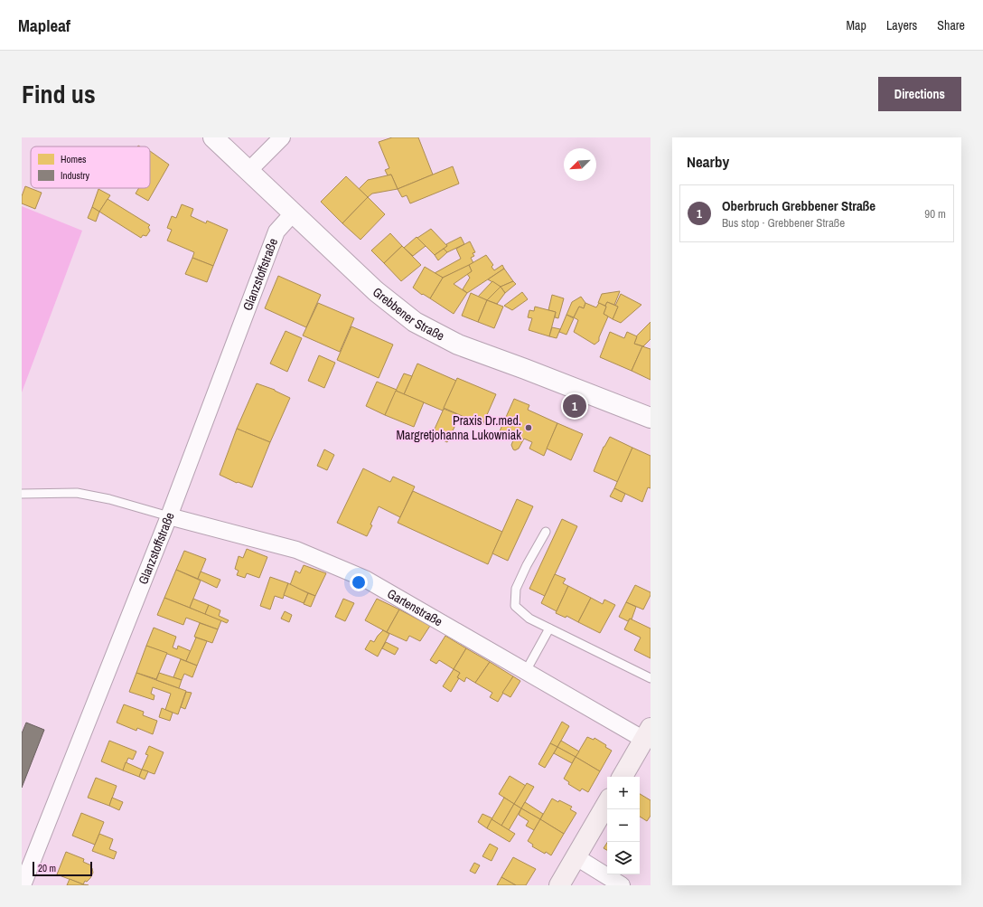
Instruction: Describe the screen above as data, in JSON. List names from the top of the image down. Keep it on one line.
{"streets":{"street":["Glanzstoffstraße","Grebbener Straße","Gartenstraße"]},"crossings":[["Glanzstoffstraße","Grebbener Straße"],["Glanzstoffstraße","Gartenstraße"]],"places":["Praxis Dr.med. Margretjohanna Lukowniak"],"legend":["Homes","Industry"],"scale_bar":"20 m","north":"bottom left","page":{"header":"Mapleaf","nav":["Map","Layers","Share"],"title":"Find us","buttons":"Directions","heading":"Nearby","list":[{"mark":"1","name":"Oberbruch Grebbener Straße","note":"Bus stop · Grebbener Straße","value":"90 m"}],"pins":"1","map_buttons":["+","−"],"scale":"20 m"}}
